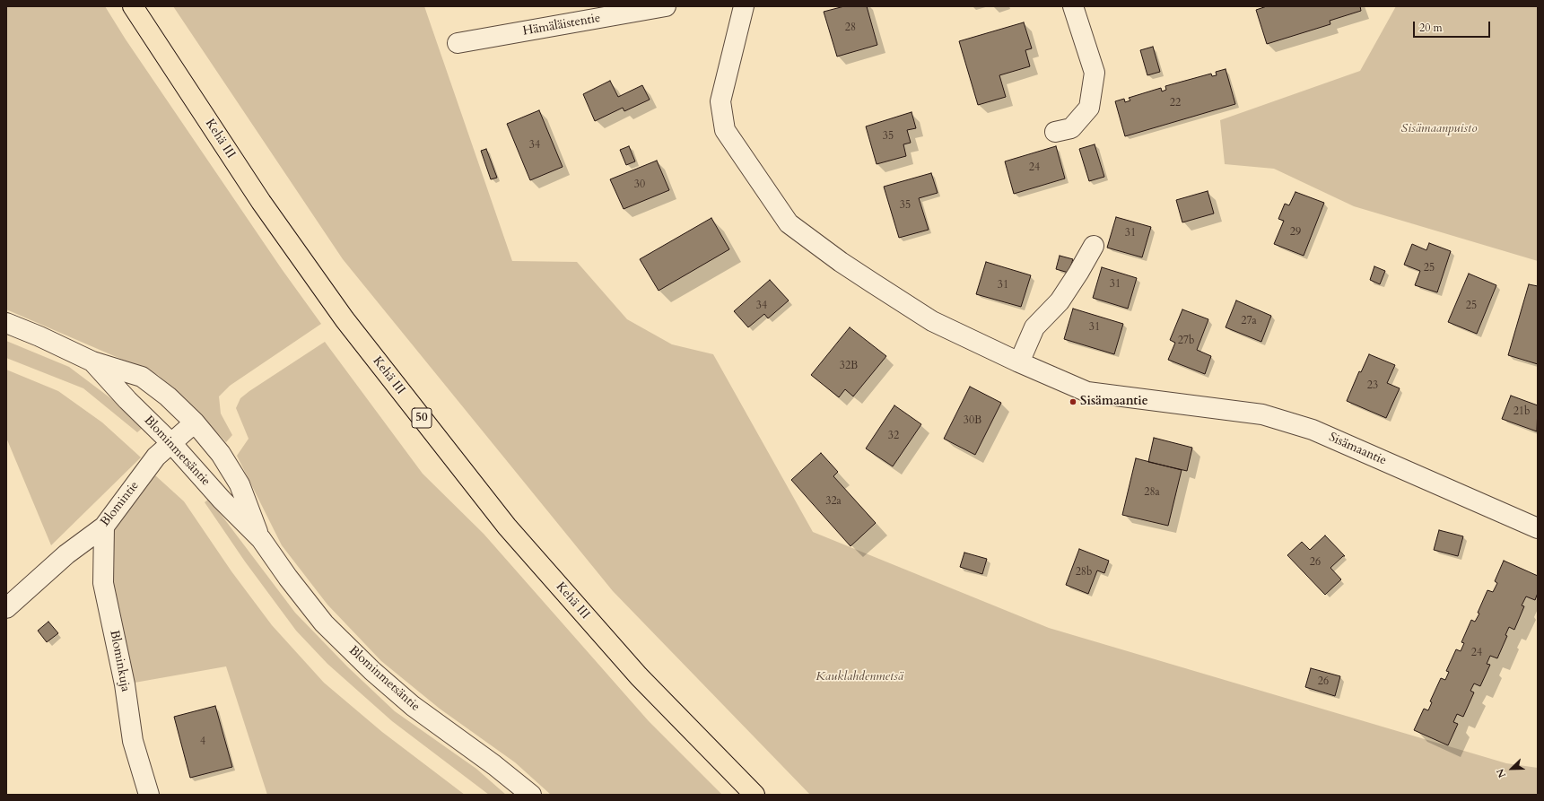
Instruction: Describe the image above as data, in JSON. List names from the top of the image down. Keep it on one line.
{"streets":{"highway":["Kehä III","50"],"street":["Hämäläistentie","Sisämaantie","Blominmetsäntie","Blomintie","Blominkuja"]},"crossings":[["Blominmetsäntie","Blomintie"],["Blomintie","Blominkuja"]],"parks":["Sisämaanpuisto","Kauklahdenmetsä"],"places":["Sisämaantie"],"house_numbers":["28","22","35","34","24","30","35","29","31","25","31","31","34","25","27a","31","27b","32B","23","21b","30B","32","28a","32a","26","28b","24","26","4"],"scale_bar":"20 m","north":"bottom left"}
